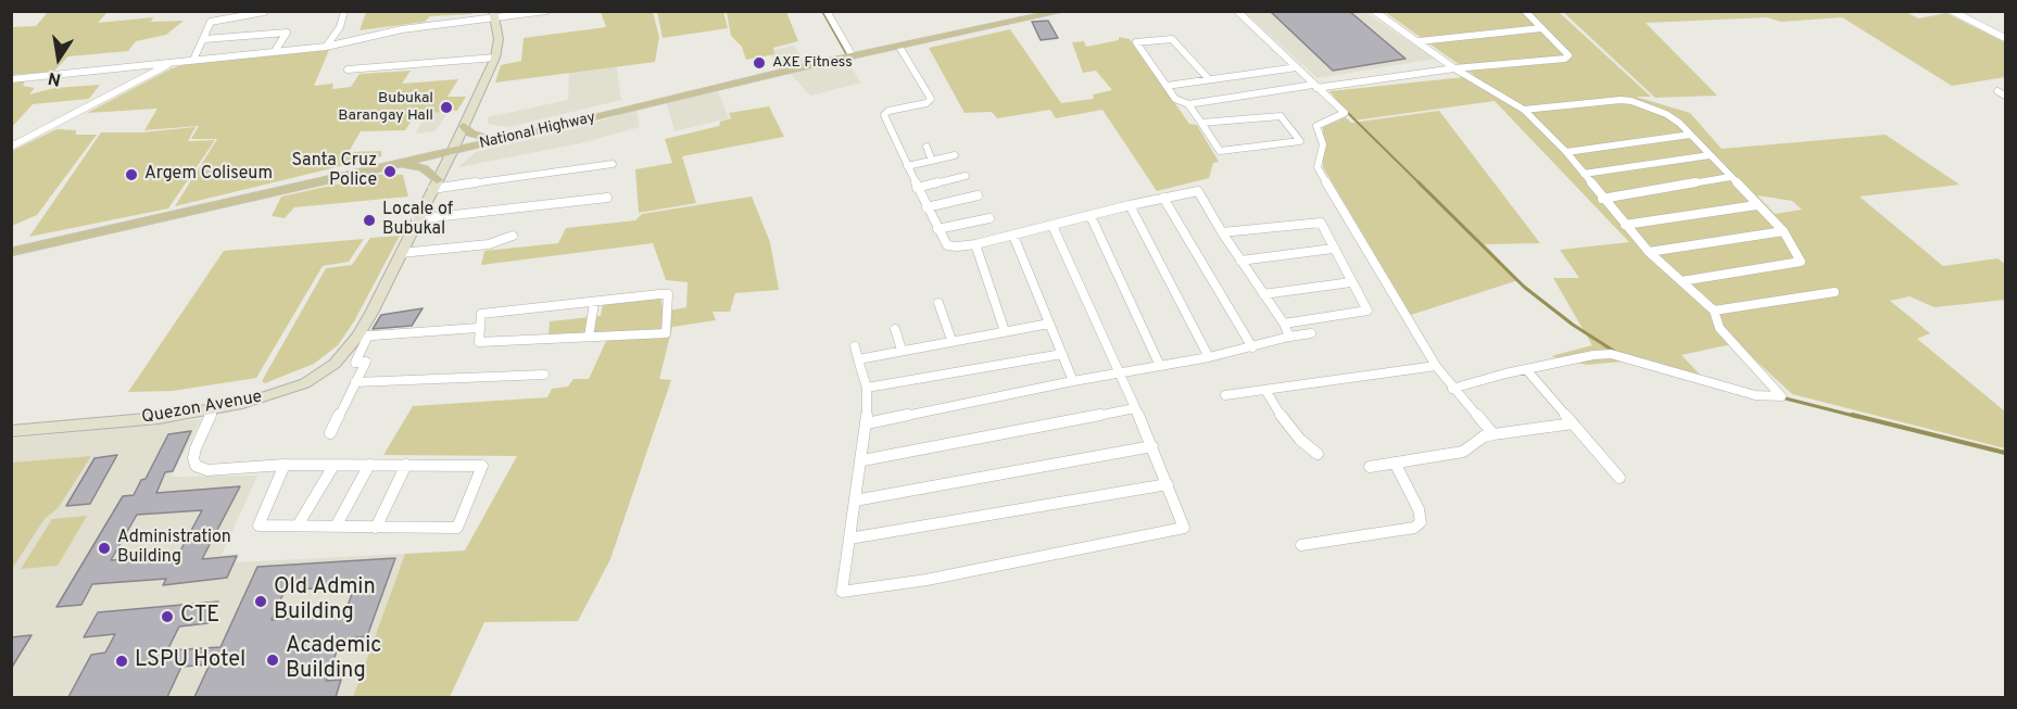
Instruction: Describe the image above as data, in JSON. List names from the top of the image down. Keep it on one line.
{"streets":{"main road":["National Highway","Quezon Avenue"]},"crossings":[["National Highway","Quezon Avenue"]],"places":["AXE Fitness","Bubukal Barangay Hall","Santa Cruz Police","Argem Coliseum","Locale of Bubukal","Administration Building","Old Admin Building","CTE","Academic Building","LSPU Hotel"],"north":"bottom"}
